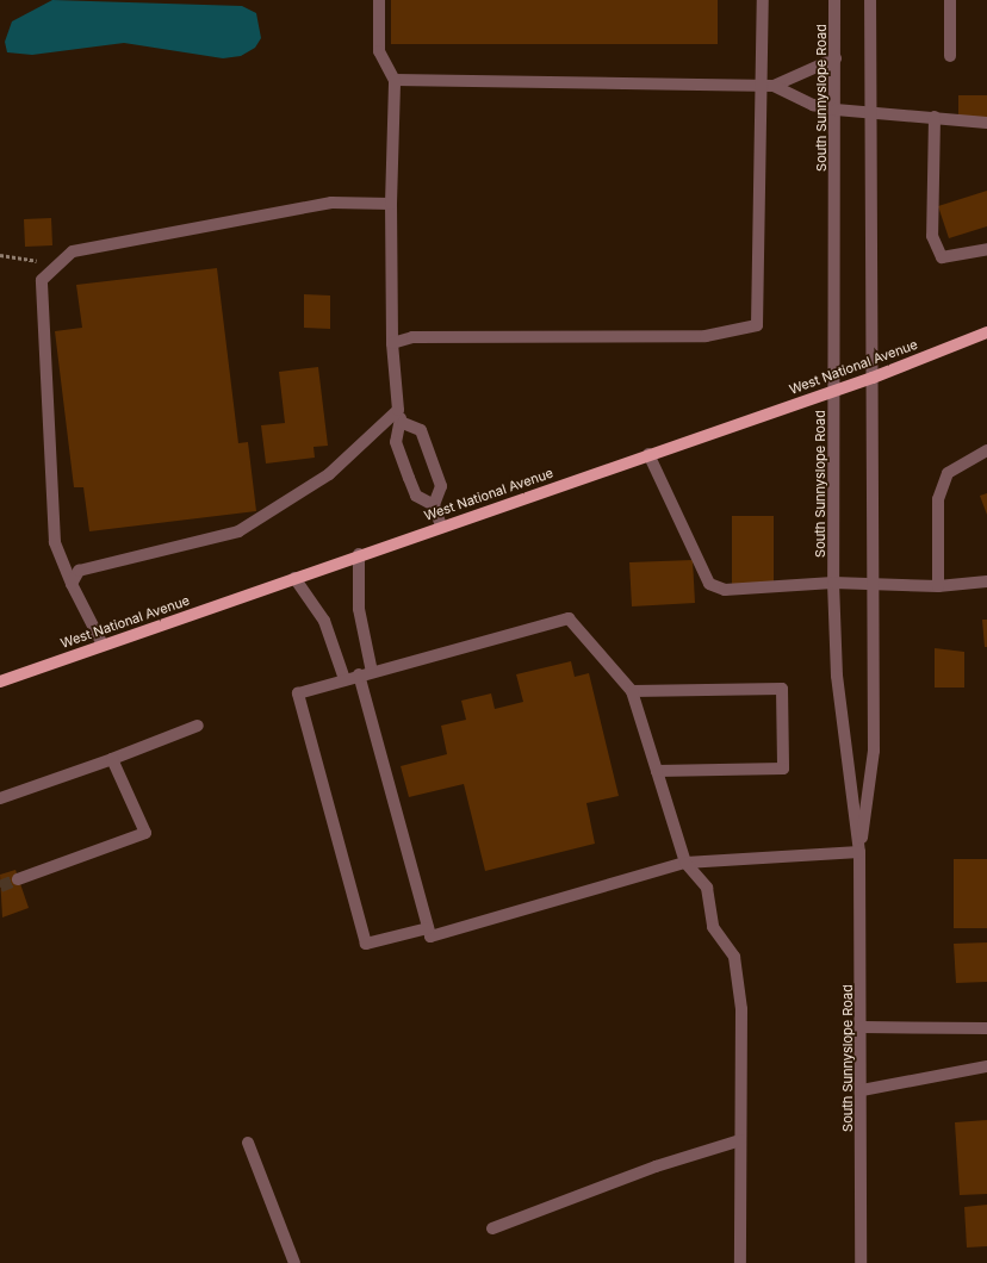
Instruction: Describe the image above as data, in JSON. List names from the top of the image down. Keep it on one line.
{"streets":{"main road":["West National Avenue"],"street":["South Sunnyslope Road"]},"crossings":[["South Sunnyslope Road","West National Avenue"]]}
